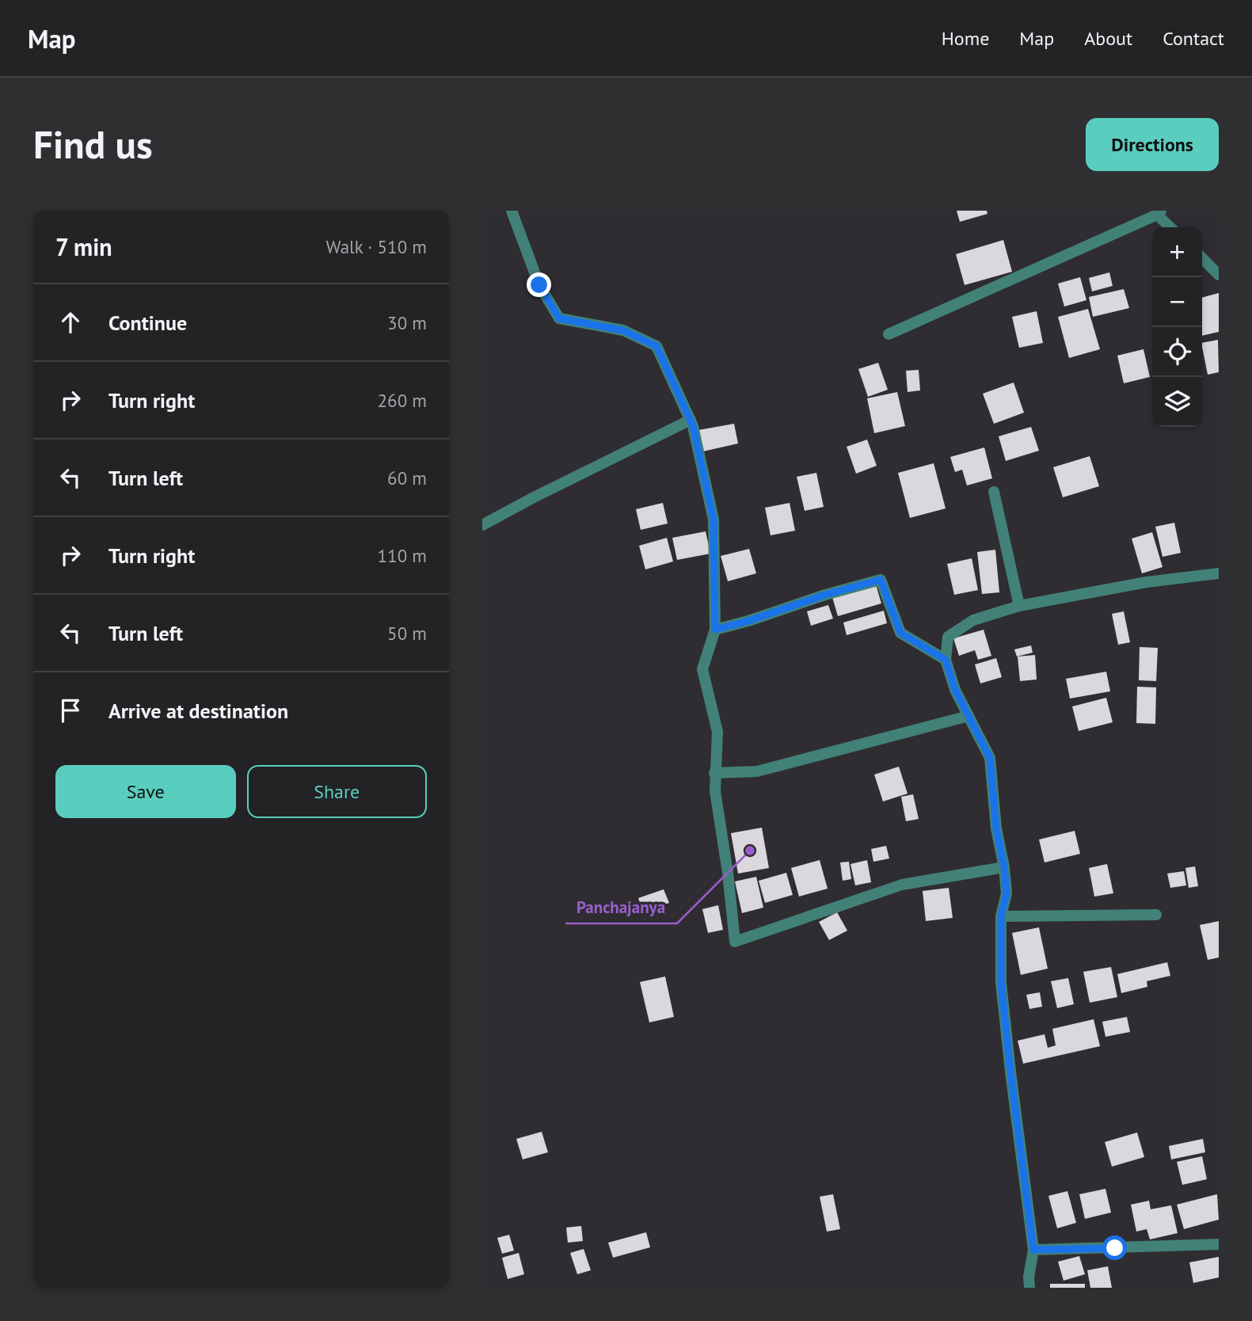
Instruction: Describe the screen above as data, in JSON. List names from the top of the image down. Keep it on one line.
{"places":["Panchajanya"],"page":{"header":"Map","nav":["Home","Map","About","Contact"],"buttons":["Directions",["Save","Share"]],"title":"Find us","heading":["7 min","Walk · 510 m"],"map_buttons":["+","−"],"list":[["Continue","30 m"],["Turn right","260 m"],["Turn left","60 m"],["Turn right","110 m"],["Turn left","50 m"],"Arrive at destination"]}}
